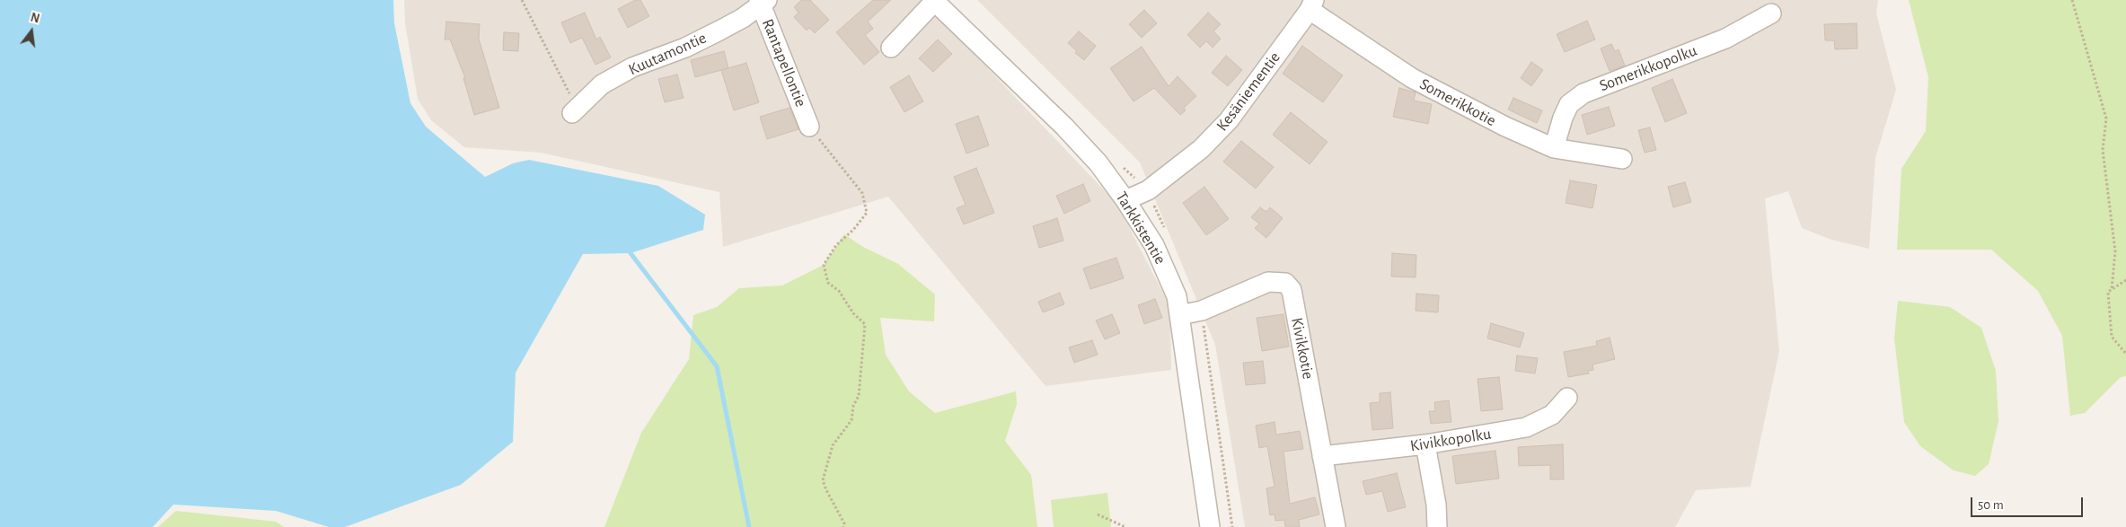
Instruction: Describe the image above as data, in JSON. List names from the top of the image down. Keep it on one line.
{"streets":{"street":["Kuutamontie","Rantapellontie","Somerikkopolku","Kesäniementie","Somerikkotie","Tarkkistentie","Kivikkotie","Kivikkopolku"]},"crossings":[["Kuutamontie","Rantapellontie"],["Somerikkopolku","Somerikkotie"],["Kesäniementie","Somerikkotie"],["Kesäniementie","Tarkkistentie"],["Tarkkistentie","Kivikkotie"],["Kivikkotie","Kivikkopolku"]],"scale_bar":"50 m","north":"top"}
